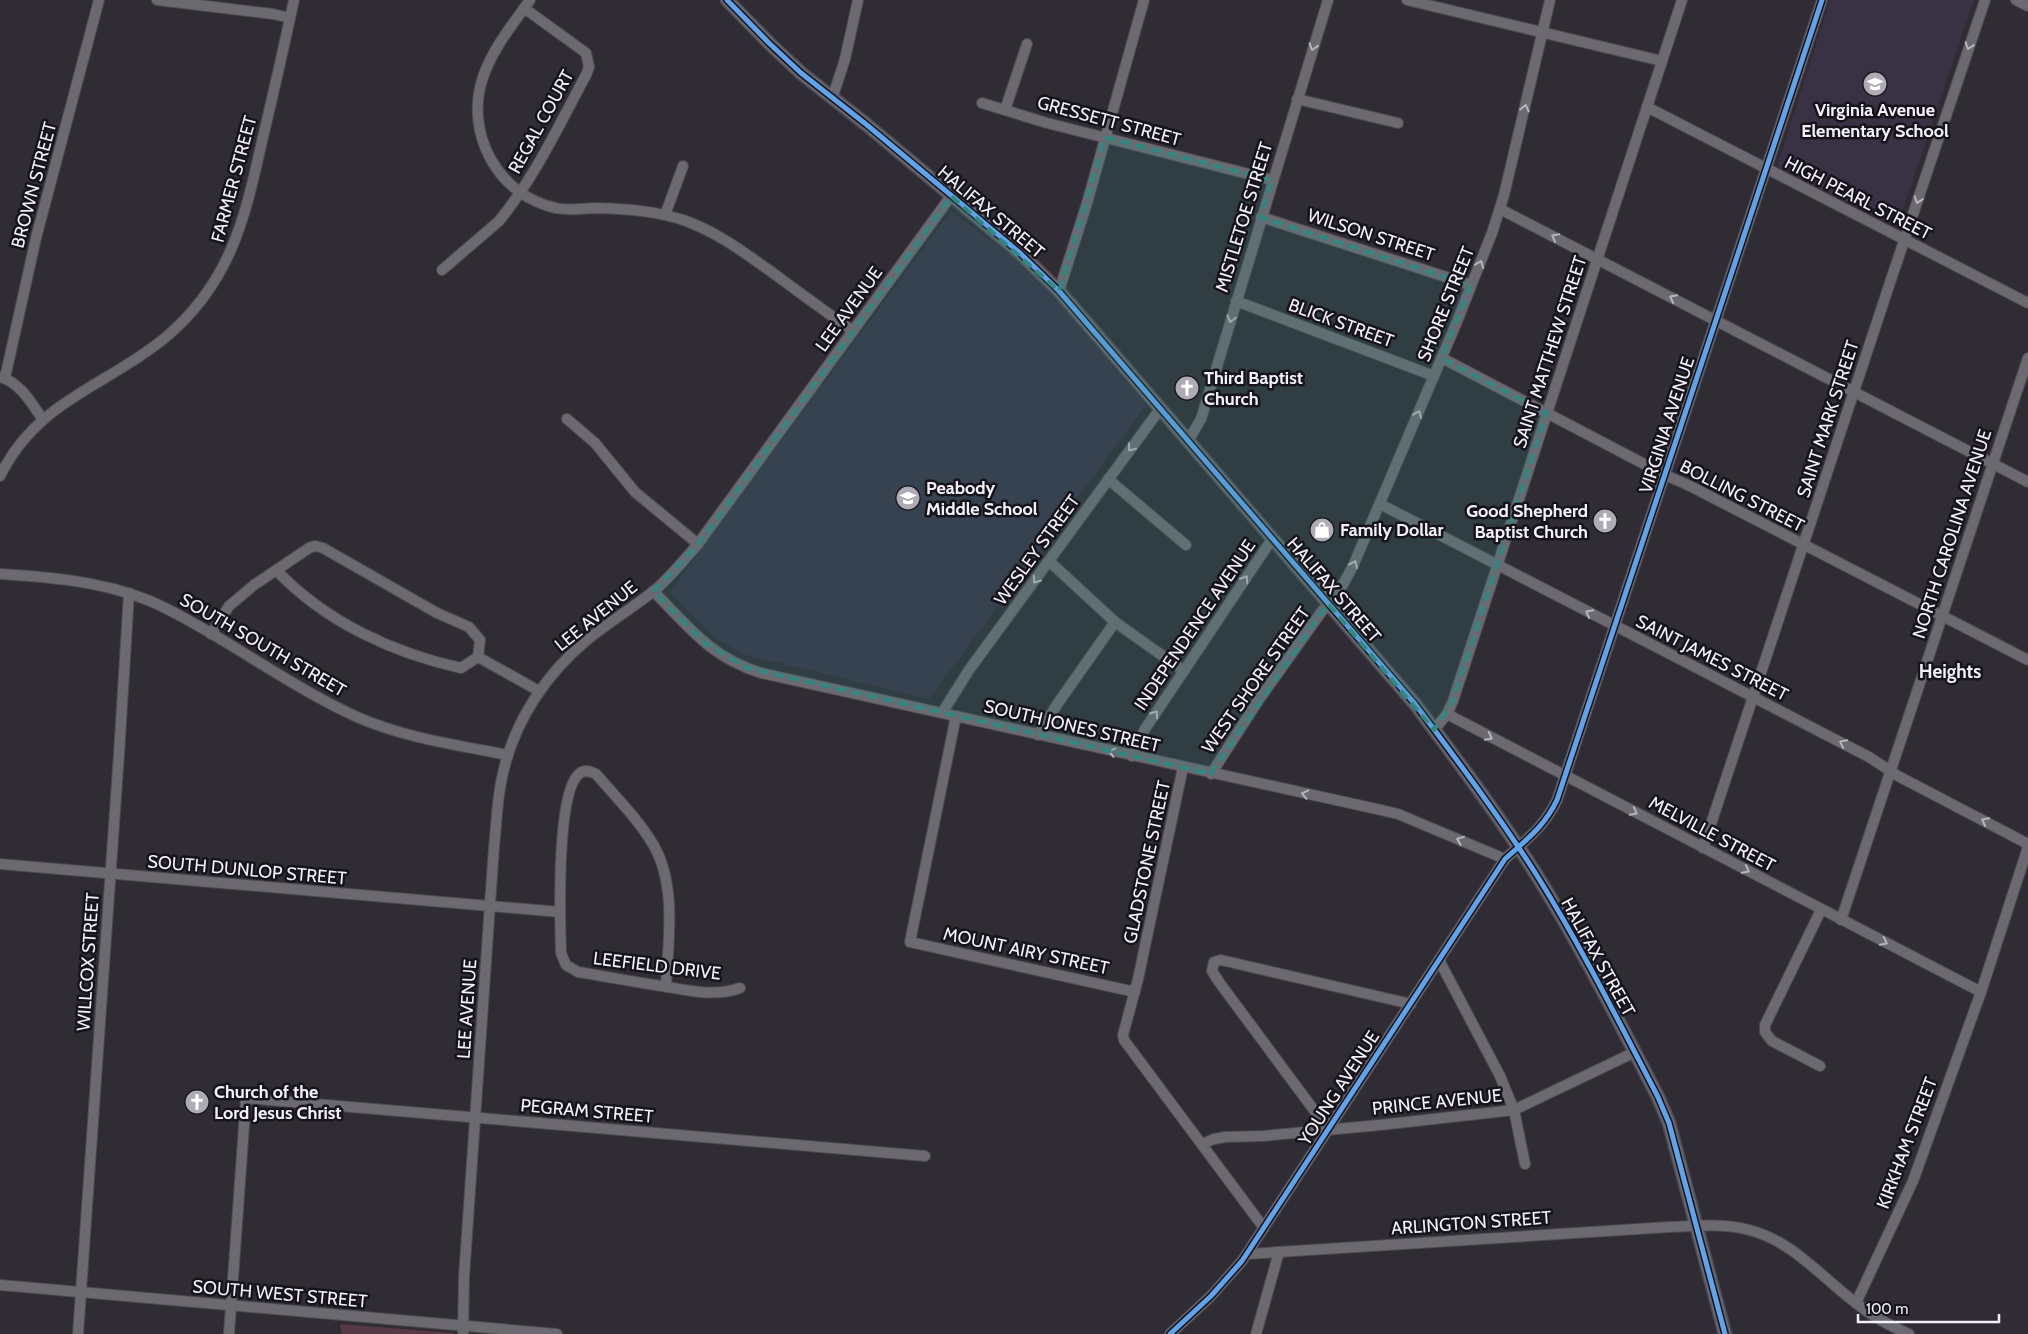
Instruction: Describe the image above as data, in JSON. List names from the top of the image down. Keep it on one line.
{"streets":{"main road":["HALIFAX STREET"],"street":["GRESSETT STREET","REGAL COURT","FARMER STREET","BROWN STREET","HIGH PEARL STREET","MISTLETOE STREET","WILSON STREET","SHORE STREET","LEE AVENUE","BLICK STREET","SAINT MATTHEW STREET","SAINT MARK STREET","VIRGINIA AVENUE","BOLLING STREET","NORTH CAROLINA AVENUE","WESLEY STREET","INDEPENDENCE AVENUE","SOUTH SOUTH STREET","SAINT JAMES STREET","WEST SHORE STREET","SOUTH JONES STREET","MELVILLE STREET","GLADSTONE STREET","SOUTH DUNLOP STREET","MOUNT AIRY STREET","WILLCOX STREET","LEEFIELD DRIVE","YOUNG AVENUE","PRINCE AVENUE","PEGRAM STREET","KIRKHAM STREET","ARLINGTON STREET","SOUTH WEST STREET"]},"crossings":[["GRESSETT STREET","MISTLETOE STREET"],["HIGH PEARL STREET","SAINT MATTHEW STREET"],["HIGH PEARL STREET","SAINT MARK STREET"],["HIGH PEARL STREET","VIRGINIA AVENUE"],["HALIFAX STREET","MISTLETOE STREET"],["HALIFAX STREET","SHORE STREET"],["HALIFAX STREET","LEE AVENUE"],["HALIFAX STREET","VIRGINIA AVENUE"],["HALIFAX STREET","WESLEY STREET"],["HALIFAX STREET","INDEPENDENCE AVENUE"],["HALIFAX STREET","WEST SHORE STREET"],["HALIFAX STREET","YOUNG AVENUE"],["HALIFAX STREET","PRINCE AVENUE"],["HALIFAX STREET","ARLINGTON STREET"],["MISTLETOE STREET","WILSON STREET"],["MISTLETOE STREET","BLICK STREET"],["WILSON STREET","SHORE STREET"],["SHORE STREET","BLICK STREET"],["SHORE STREET","BOLLING STREET"],["SHORE STREET","SAINT JAMES STREET"],["SHORE STREET","WEST SHORE STREET"],["LEE AVENUE","SOUTH SOUTH STREET"],["LEE AVENUE","SOUTH JONES STREET"],["LEE AVENUE","SOUTH DUNLOP STREET"],["LEE AVENUE","PEGRAM STREET"],["LEE AVENUE","SOUTH WEST STREET"],["SAINT MATTHEW STREET","BOLLING STREET"],["SAINT MATTHEW STREET","SAINT JAMES STREET"],["SAINT MATTHEW STREET","MELVILLE STREET"],["SAINT MARK STREET","BOLLING STREET"],["SAINT MARK STREET","SAINT JAMES STREET"],["SAINT MARK STREET","MELVILLE STREET"],["VIRGINIA AVENUE","BOLLING STREET"],["VIRGINIA AVENUE","SAINT JAMES STREET"],["VIRGINIA AVENUE","MELVILLE STREET"],["VIRGINIA AVENUE","YOUNG AVENUE"],["BOLLING STREET","NORTH CAROLINA AVENUE"],["NORTH CAROLINA AVENUE","SAINT JAMES STREET"],["NORTH CAROLINA AVENUE","MELVILLE STREET"],["WESLEY STREET","SOUTH JONES STREET"],["INDEPENDENCE AVENUE","SOUTH JONES STREET"],["SOUTH SOUTH STREET","WILLCOX STREET"],["SAINT JAMES STREET","KIRKHAM STREET"],["WEST SHORE STREET","SOUTH JONES STREET"],["SOUTH JONES STREET","GLADSTONE STREET"],["SOUTH JONES STREET","MOUNT AIRY STREET"],["SOUTH JONES STREET","YOUNG AVENUE"],["MELVILLE STREET","KIRKHAM STREET"],["GLADSTONE STREET","MOUNT AIRY STREET"],["SOUTH DUNLOP STREET","WILLCOX STREET"],["SOUTH DUNLOP STREET","LEEFIELD DRIVE"],["WILLCOX STREET","SOUTH WEST STREET"],["YOUNG AVENUE","PRINCE AVENUE"],["YOUNG AVENUE","ARLINGTON STREET"],["PEGRAM STREET","SOUTH WEST STREET"],["KIRKHAM STREET","ARLINGTON STREET"]],"one_way":["MISTLETOE STREET","SHORE STREET","WESLEY STREET","SAINT JAMES STREET","SOUTH JONES STREET","MELVILLE STREET"],"districts":["Heights"],"places":{"school or university":["Virginia Avenue Elementary School","Peabody Middle School"],"church":["Third Baptist Church","Good Shepherd Baptist Church","Church of the Lord Jesus Christ"],"shop":["Family Dollar"]},"scale_bar":"100 m"}
